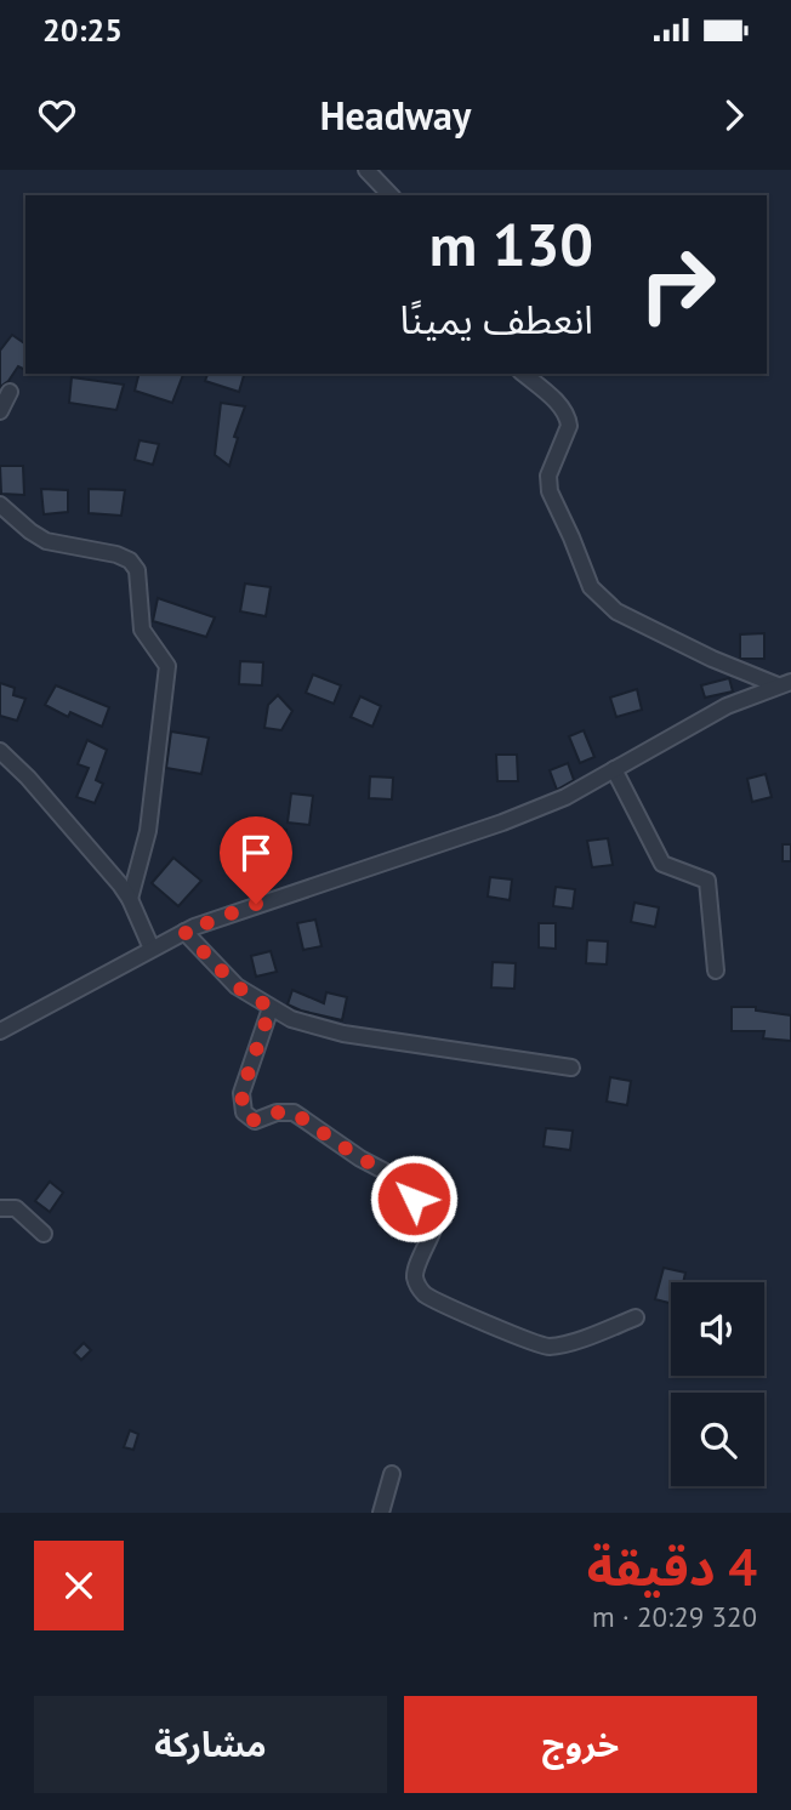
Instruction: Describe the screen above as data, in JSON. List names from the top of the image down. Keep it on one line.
{"page":{"status":"20:25","header":"Headway","turn":["130 m","انعطف يمينًا"],"heading":["4 دقيقة","320 m · 20:29"],"buttons":["خروج","مشاركة"]}}
